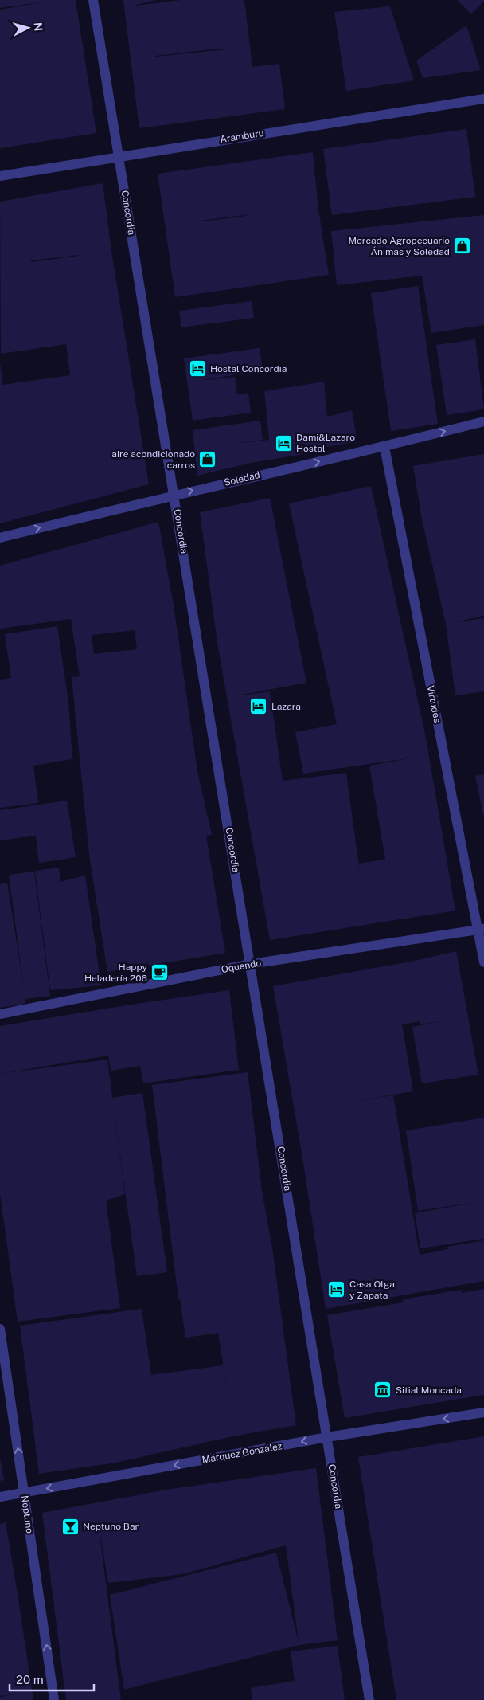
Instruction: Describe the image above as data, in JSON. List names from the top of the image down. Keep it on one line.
{"streets":{"street":["Aramburu","Concordia","Soledad","Virtudes","Oquendo","Márquez González","Neptuno"]},"crossings":[["Aramburu","Concordia"],["Concordia","Soledad"],["Concordia","Oquendo"],["Concordia","Márquez González"],["Soledad","Virtudes"],["Virtudes","Oquendo"],["Márquez González","Neptuno"]],"one_way":["Soledad","Márquez González","Neptuno"],"places":{"shop":["Mercado Agropecuario Ánimas y Soledad","aire acondicionado carros"],"hotel":["Hostal Concordia","Dami&Lazaro Hostal","Lazara","Casa Olga y Zapata"],"cafe":["Happy Heladería 206"],"museum":["Sitial Moncada"],"bar":["Neptuno Bar"]},"scale_bar":"20 m","north":"right"}
